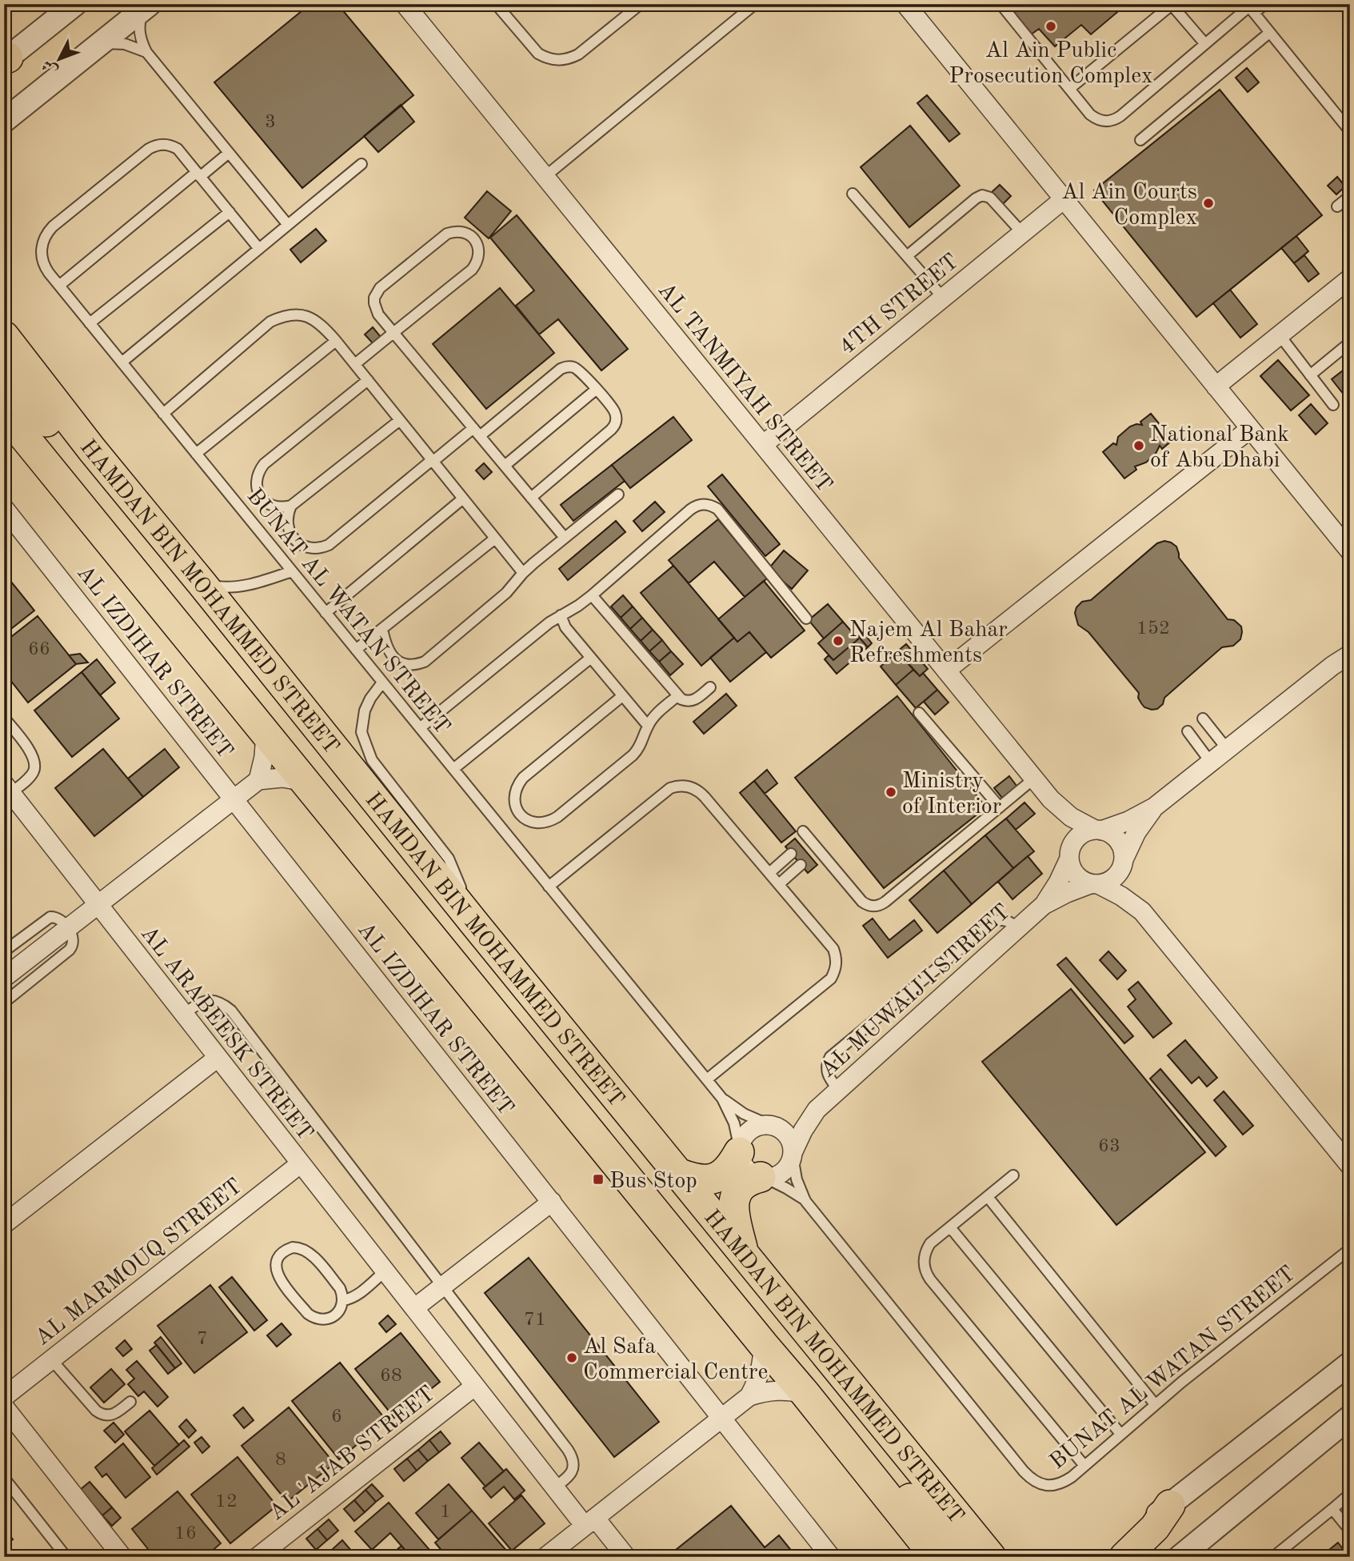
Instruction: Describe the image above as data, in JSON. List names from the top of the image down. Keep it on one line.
{"streets":{"main road":["HAMDAN BIN MOHAMMED STREET"],"street":["4TH STREET","AL TANMIYAH STREET","AL IZDIHAR STREET","AL MUWAIJ'I STREET","AL ARABEESK STREET","AL MARMOUQ STREET","AL 'AJAB STREET"],"lane":["BUNAT AL WATAN STREET"]},"crossings":[["4TH STREET","AL TANMIYAH STREET"],["AL TANMIYAH STREET","AL MUWAIJ'I STREET"],["BUNAT AL WATAN STREET","AL MUWAIJ'I STREET"],["AL ARABEESK STREET","AL MARMOUQ STREET"],["AL ARABEESK STREET","AL 'AJAB STREET"]],"places":{"other":["Al Ain Public Prosecution Complex","Al Ain Courts Complex","National Bank of Abu Dhabi","Najem Al Bahar Refreshments","Ministry of Interior","Al Safa Commercial Centre"],"transit":["Bus Stop"]},"house_numbers":["3","152","66","63","71","7","68","6","8","12","1","16"],"north":"bottom left"}
